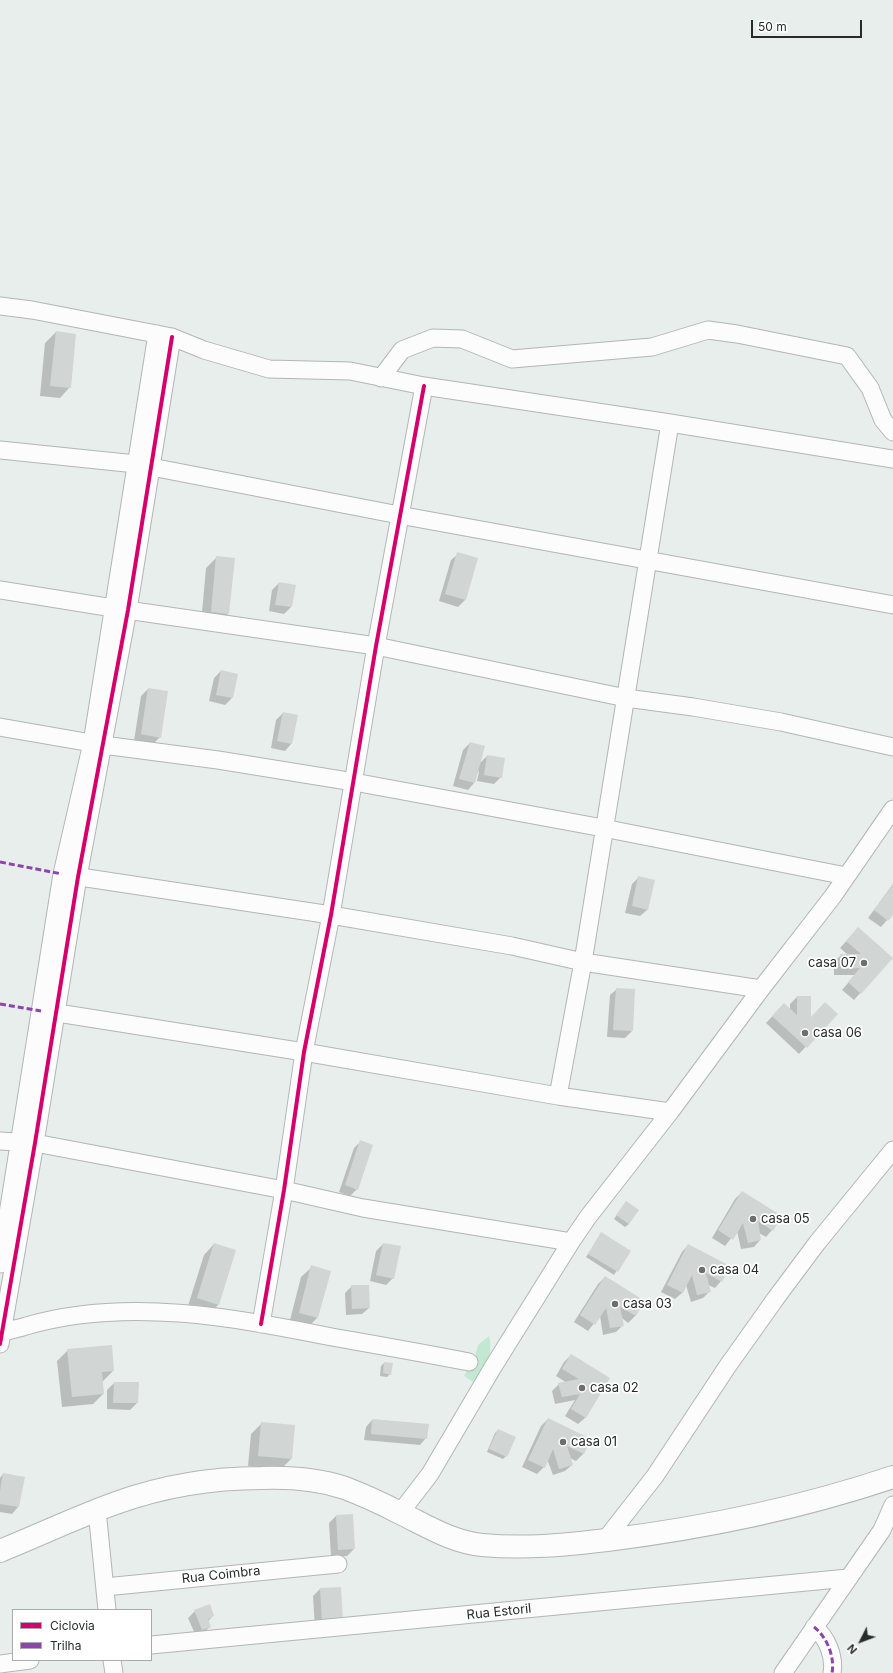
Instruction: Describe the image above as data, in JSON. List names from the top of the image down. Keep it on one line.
{"streets":{"street":["Rua Coimbra","Rua Estoril"]},"places":["casa 07","casa 06","casa 05","casa 04","casa 03","casa 02","casa 01"],"legend":["Ciclovia","Trilha"],"scale_bar":"50 m","north":"bottom left"}
